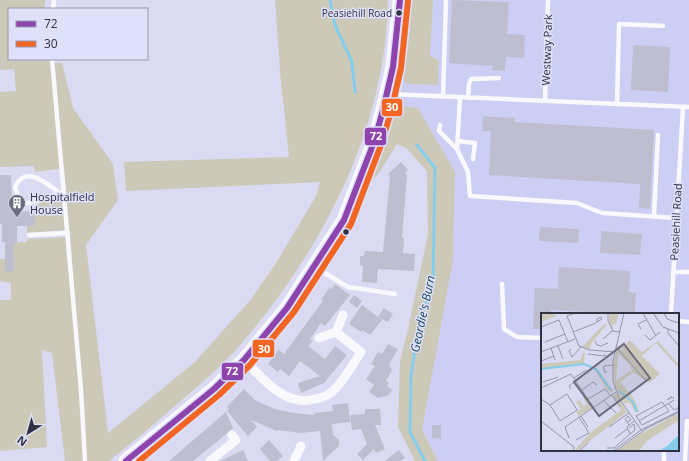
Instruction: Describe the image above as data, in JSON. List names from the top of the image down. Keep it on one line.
{"streets":{"lane":["Westway Park","Peasiehill Road"]},"water":["Geordie's Burn"],"places":{"other":["Peasiehill Road"],"building":["Hospitalfield House"]},"lines":["transit line 72","transit line 30"],"legend":["72","30"],"north":"bottom left"}
